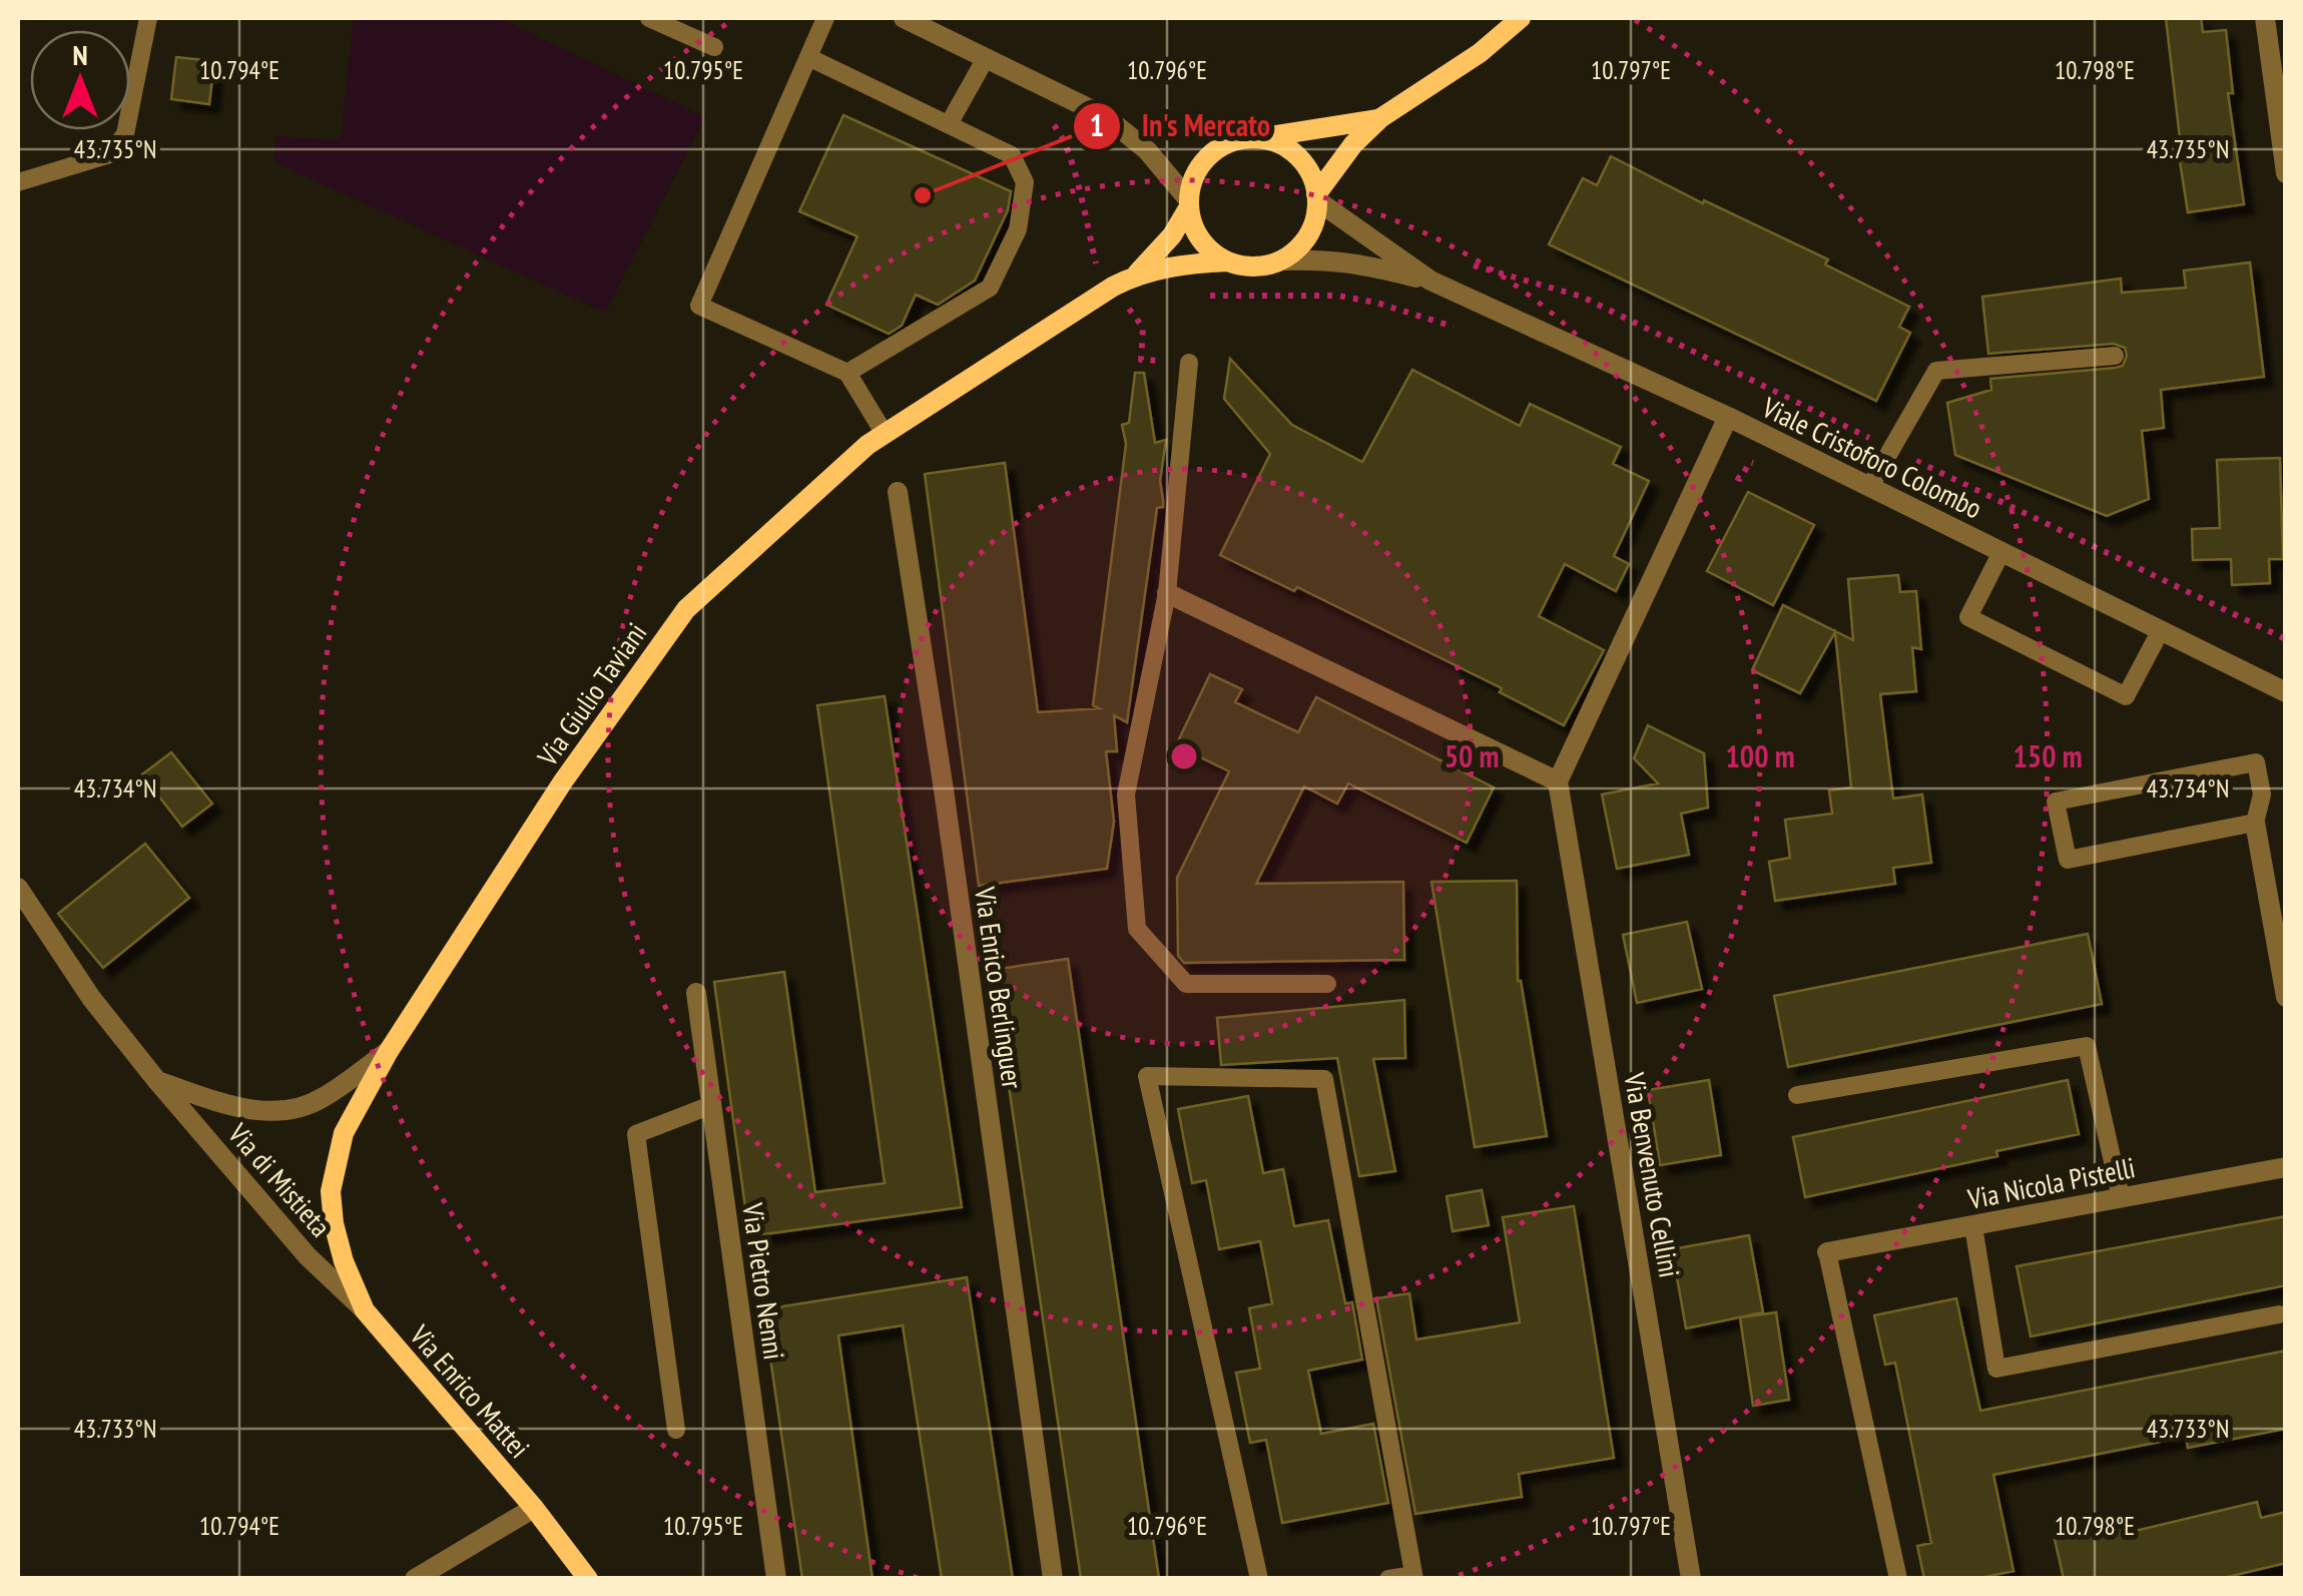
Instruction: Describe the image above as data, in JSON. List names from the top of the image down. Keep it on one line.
{"streets":{"main road":["Viale Cristoforo Colombo","Via Giulio Taviani","Via Enrico Mattei"],"street":["Via Enrico Berlinguer","Via Benvenuto Cellini","Via di Mistieta","Via Nicola Pistelli","Via Pietro Nenni"]},"crossings":[["Viale Cristoforo Colombo","Via Giulio Taviani"],["Via Giulio Taviani","Via di Mistieta"],["Via Giulio Taviani","Via Enrico Mattei"],["Via di Mistieta","Via Enrico Mattei"]],"places":["In's Mercato"],"north":"top","coordinates":["10.794°E","10.795°E","10.796°E","10.797°E","10.798°E","43.735°N","43.734°N","43.733°N"],"rings":["50 m","100 m","150 m"]}
